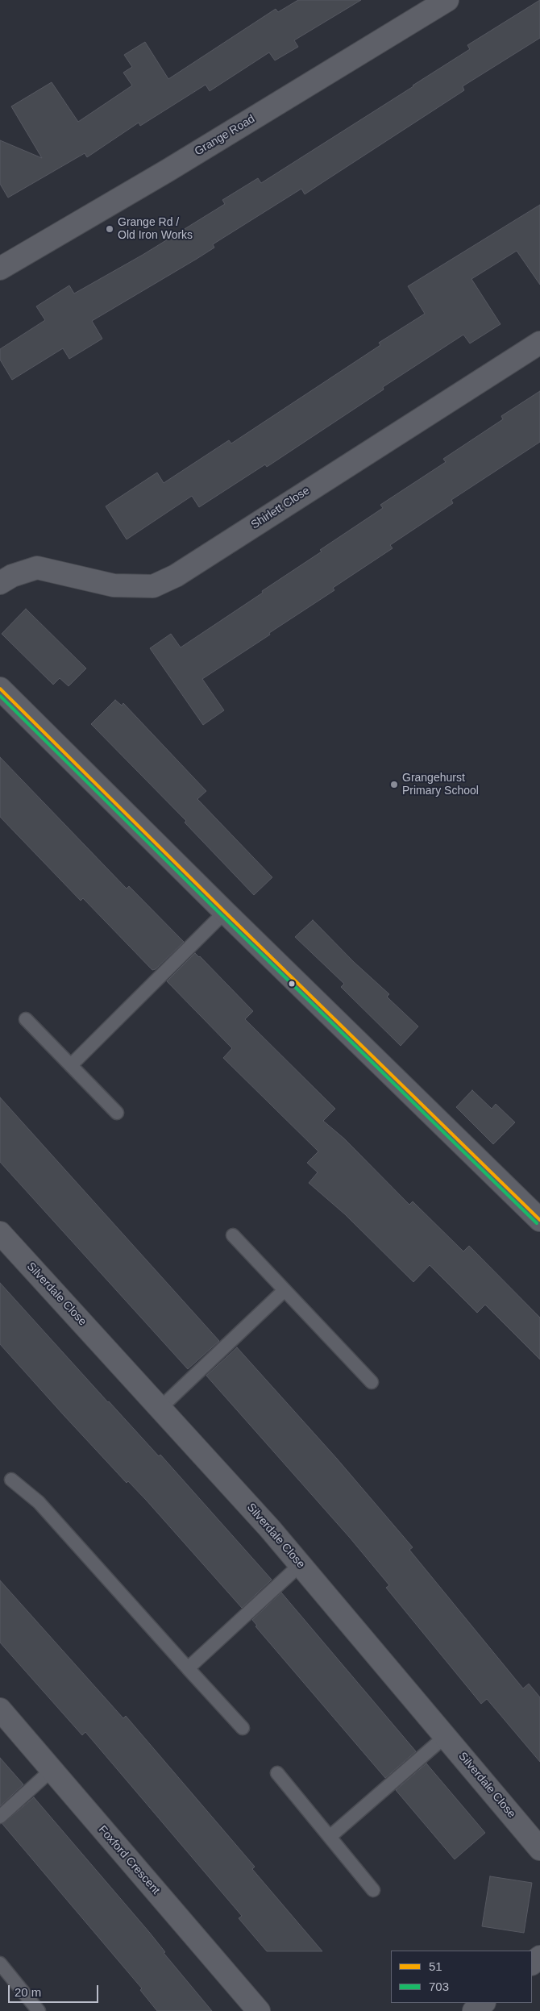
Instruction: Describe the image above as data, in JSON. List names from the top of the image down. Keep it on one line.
{"streets":{"street":["Grange Road","Shirlett Close","Silverdale Close","Foxford Crescent"]},"places":["Grange Rd / Old Iron Works","Grangehurst Primary School"],"lines":["transit line 51","transit line 703"],"legend":["51","703"],"scale_bar":"20 m"}
